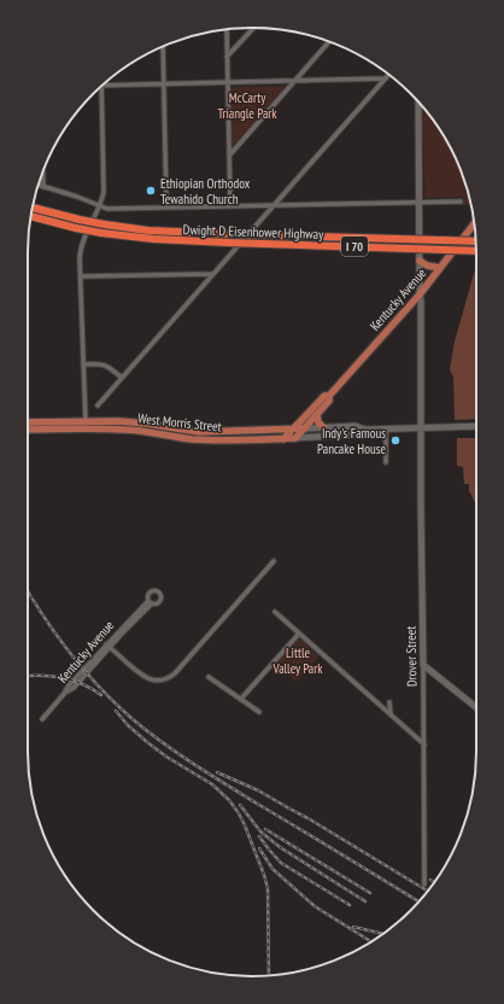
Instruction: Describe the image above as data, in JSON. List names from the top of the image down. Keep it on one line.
{"streets":{"highway":["Dwight D Eisenhower Highway","I 70"],"main road":["Kentucky Avenue","West Morris Street"],"street":["Drover Street"]},"crossings":[["Kentucky Avenue","West Morris Street"],["Kentucky Avenue","Drover Street"],["West Morris Street","Drover Street"]],"parks":["McCarty Triangle Park","Little Valley Park"],"places":["Ethiopian Orthodox Tewahido Church","Indy's Famous Pancake House"]}
